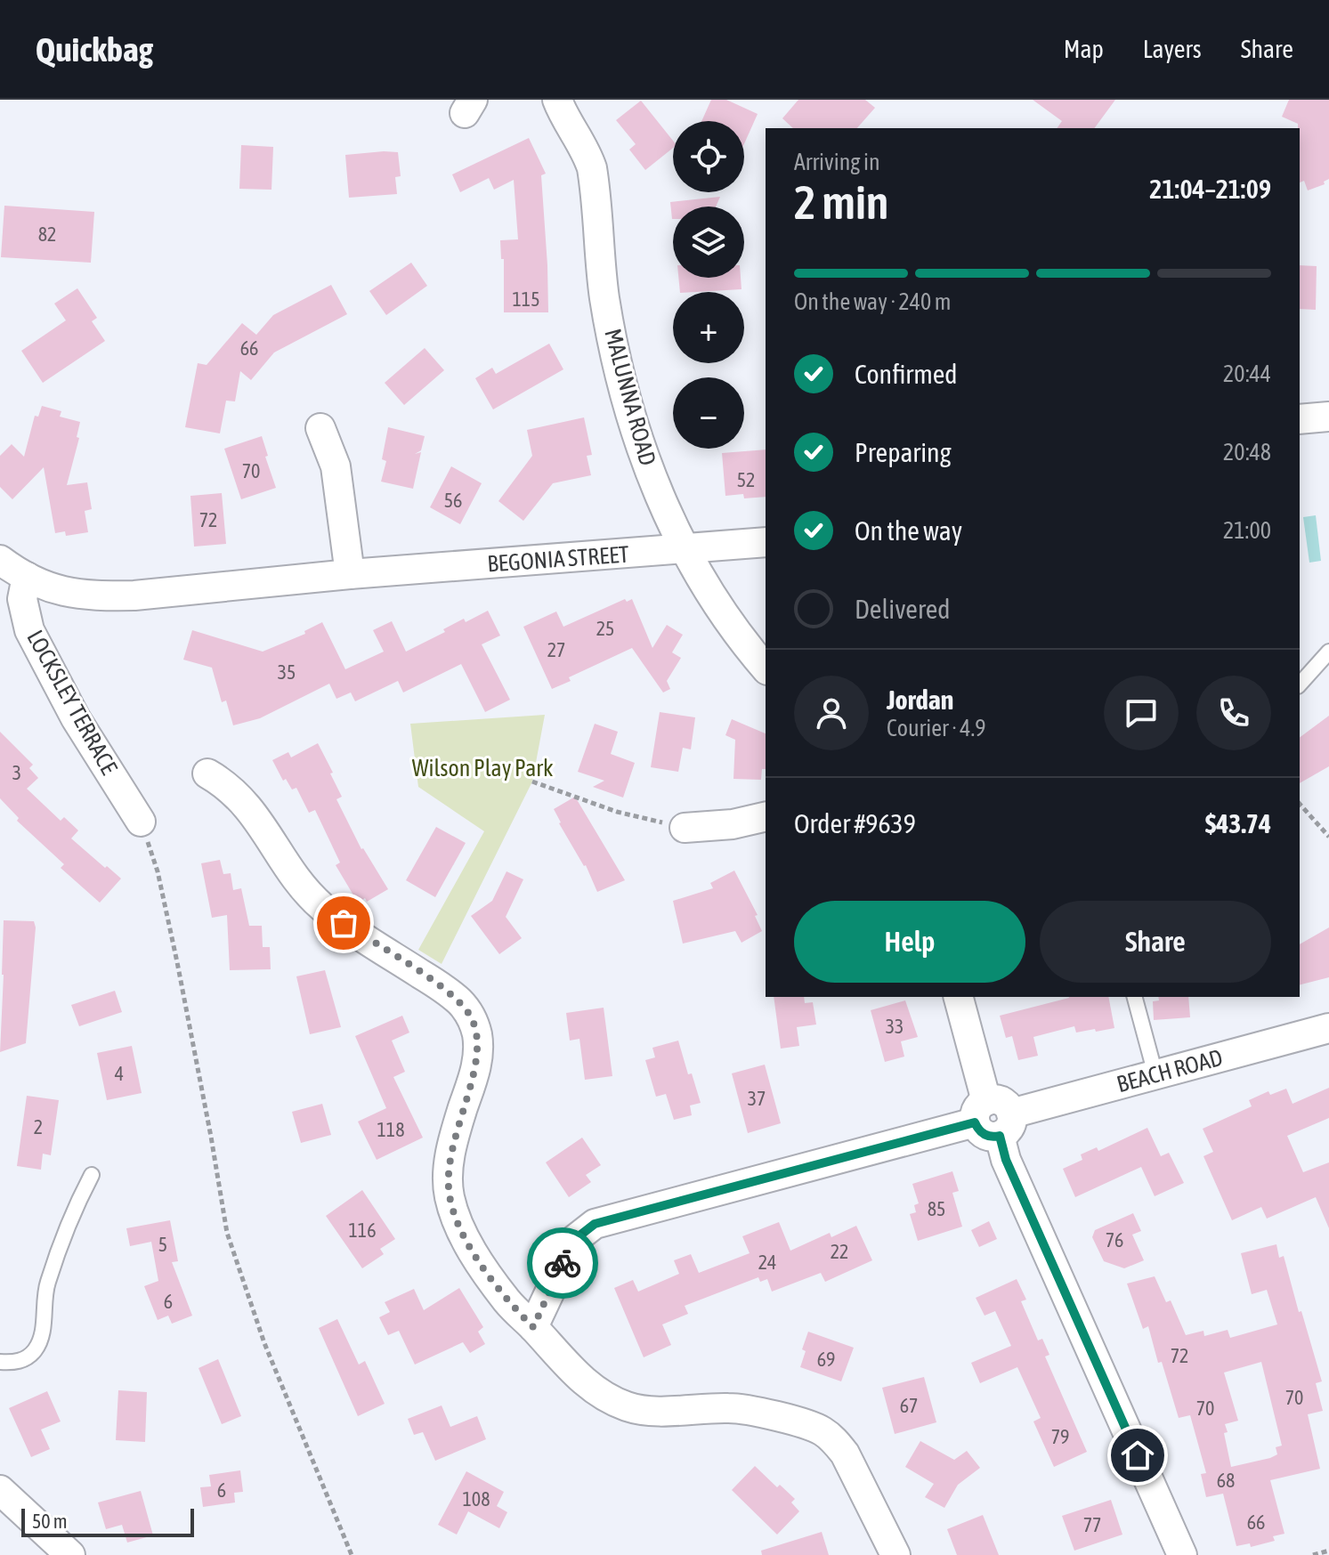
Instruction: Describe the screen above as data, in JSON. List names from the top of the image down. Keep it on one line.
{"streets":{"street":["MALUNNA ROAD","BEGONIA STREET","LOCKSLEY TERRACE","BEACH ROAD"]},"crossings":[["MALUNNA ROAD","BEGONIA STREET"],["BEGONIA STREET","LOCKSLEY TERRACE"]],"parks":["Wilson Play Park"],"house_numbers":["82","115","66","70","52","56","72","25","27","35","3","33","4","37","2","118","85","116","76","5","22","24","6","72","69","70","67","70","79","68","6","108","66","77"],"scale_bar":"50 m","page":{"header":"Quickbag","nav":["Map","Layers","Share"],"map_buttons":["+","−"],"heading":["2 min","Arriving in","21:04–21:09"],"panel":["Jordan","Courier · 4.9","Order #9639","$43.74"],"bar":"On the way · 240 m","list":[["Confirmed","20:44"],["Preparing","20:48"],["On the way","21:00"],"Delivered"],"buttons":["Help","Share"],"scale":"50 m"}}
